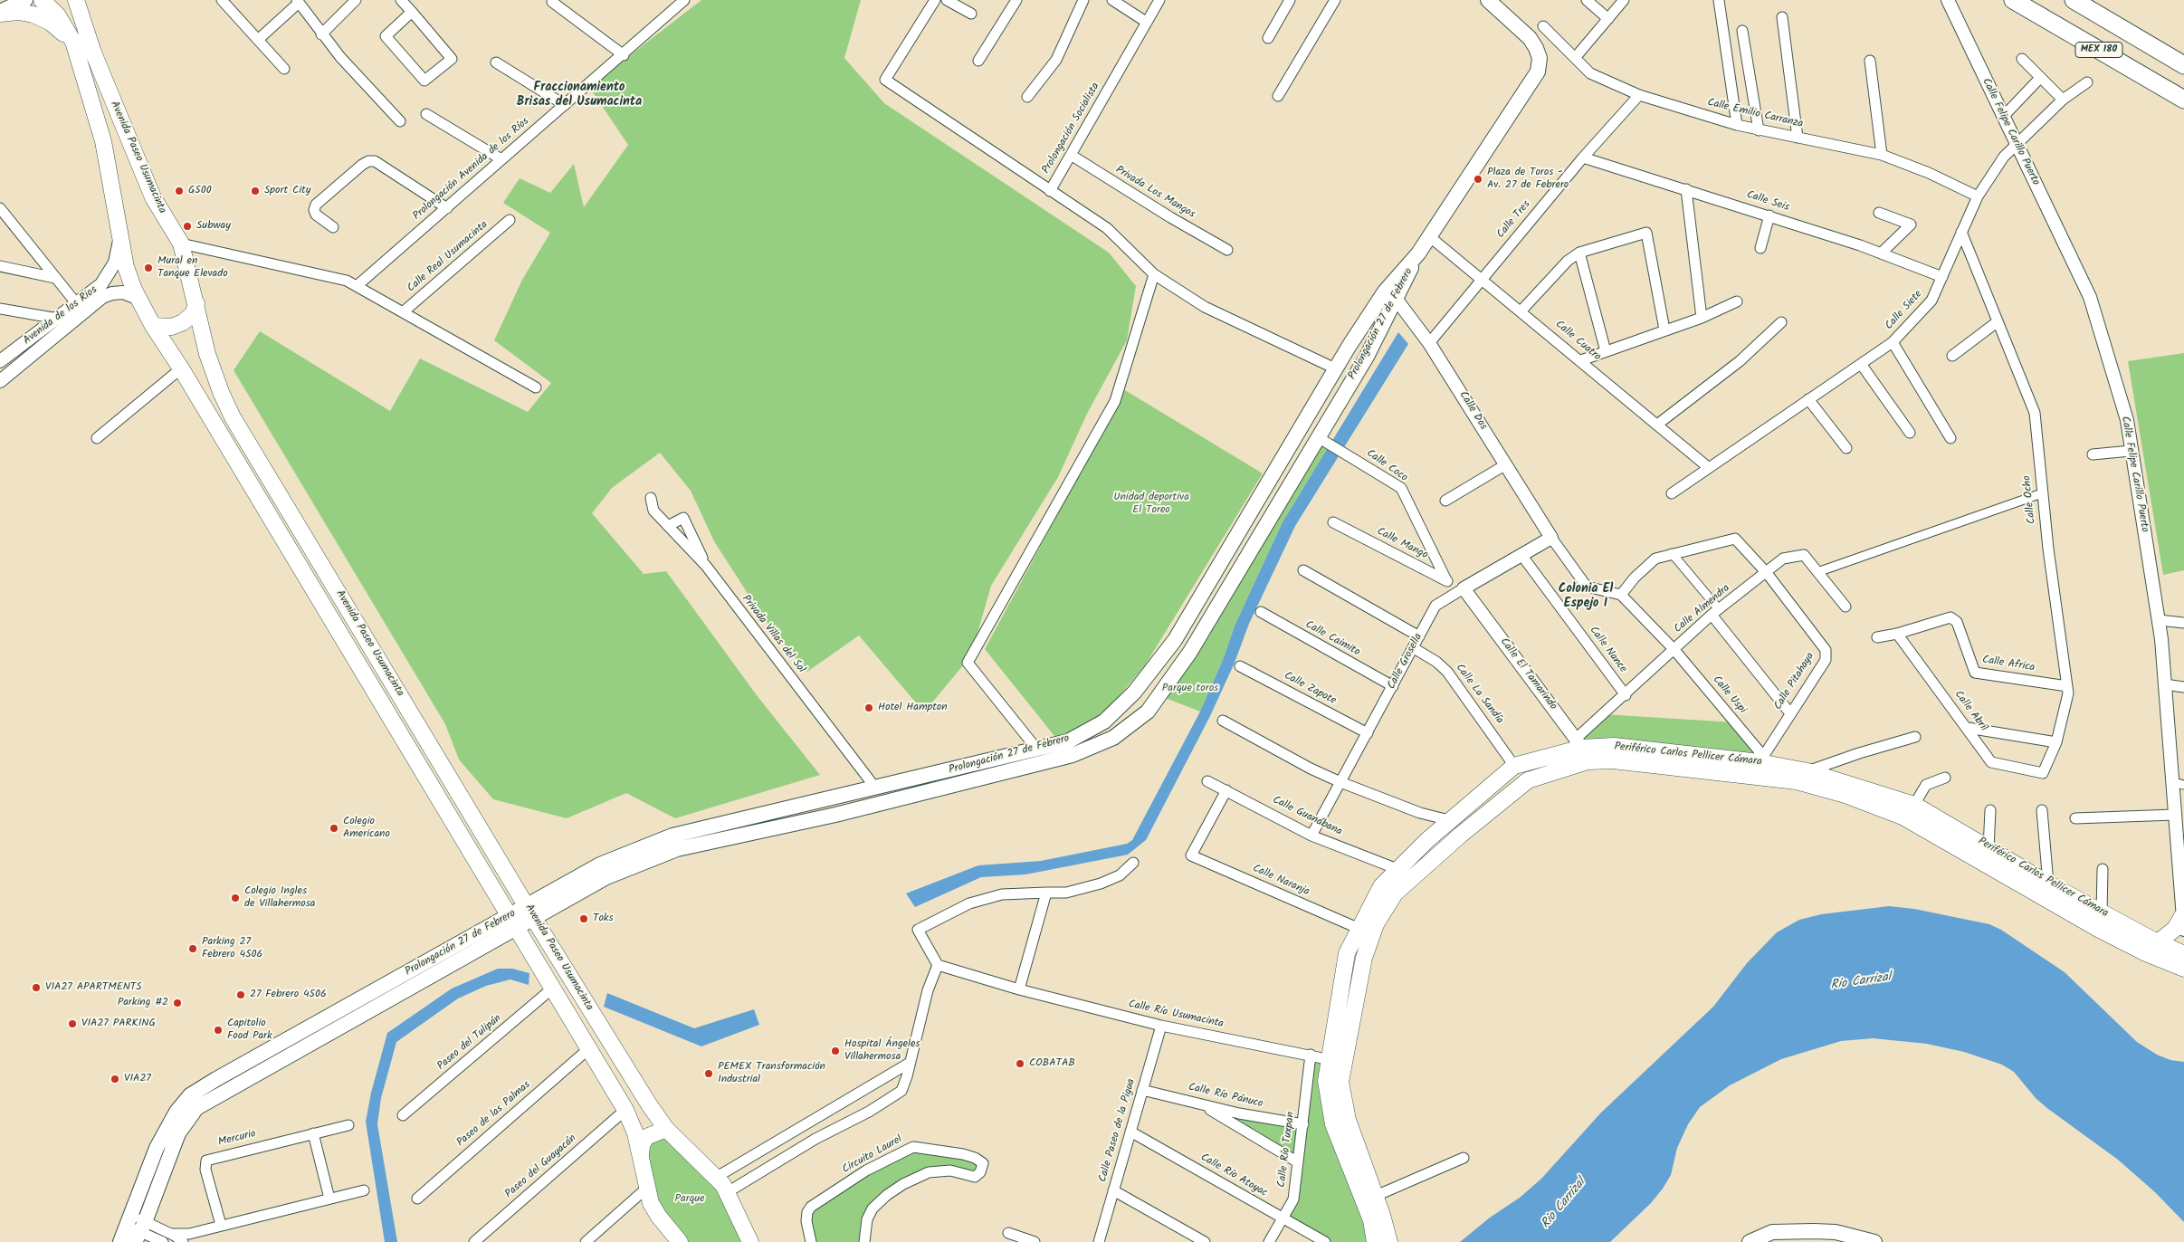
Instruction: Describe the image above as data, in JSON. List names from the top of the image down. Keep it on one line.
{"streets":{"highway":["MEX 180"],"main road":["Avenida Paseo Usumacinta","Prolongación 27 de Febrero","Periférico Carlos Pellicer Cámara"],"street":["Calle Emilio Carranza","Prolongación Socialista","Calle Felipe Carillo Puerto","Prolongación Avenida de los Ríos","Privada Los Mangos","Calle Seis","Calle Tres","Calle Real Usumacinta","Calle Siete","Avenida de los Rios","Calle Cuatro","Calle Dos","Calle Coco","Calle Ocho","Calle Mango","Calle Almendra","Privada Villas del Sol","Calle Caimito","Calle Nance","Calle Grosella","Calle Africa","Calle El Tamarindo","Calle Pitahaya","Calle Zapote","Calle La Sandía","Calle Uspi","Calle Abril","Calle Guanábana","Calle Naranja","Calle Río Usumacinta","Paseo del Tulipán","Calle Río Pánuco","Paseo de las Palmas","Calle Paseo de la Pigua","Mercurio","Calle Río Tuxpan","Circuito Laurel","Paseo del Guayacán","Calle Río Atoyac"]},"crossings":[["Calle Emilio Carranza","Calle Tres"],["Calle Emilio Carranza","Calle Siete"],["Prolongación Socialista","Privada Los Mangos"],["Calle Felipe Carillo Puerto","Calle Siete"],["Avenida Paseo Usumacinta","Avenida de los Rios"],["Avenida Paseo Usumacinta","Prolongación 27 de Febrero"],["Avenida Paseo Usumacinta","Paseo del Tulipán"],["Avenida Paseo Usumacinta","Paseo de las Palmas"],["Avenida Paseo Usumacinta","Paseo del Guayacán"],["Calle Seis","Calle Tres"],["Calle Seis","Calle Siete"],["Calle Tres","Calle Cuatro"],["Calle Tres","Calle Dos"],["Calle Siete","Calle Cuatro"],["Calle Siete","Calle Ocho"],["Prolongación 27 de Febrero","Calle Cuatro"],["Prolongación 27 de Febrero","Calle Dos"],["Prolongación 27 de Febrero","Calle Coco"],["Prolongación 27 de Febrero","Privada Villas del Sol"],["Calle Dos","Calle Grosella"],["Calle Coco","Calle Mango"],["Calle Ocho","Calle Africa"],["Calle Ocho","Calle Abril"],["Calle Mango","Calle Grosella"],["Calle Mango","Calle El Tamarindo"],["Calle Almendra","Calle Nance"],["Calle Almendra","Calle El Tamarindo"],["Calle Almendra","Calle Pitahaya"],["Calle Almendra","Calle Uspi"],["Calle Almendra","Periférico Carlos Pellicer Cámara"],["Calle Caimito","Calle Grosella"],["Calle Nance","Calle Grosella"],["Calle Grosella","Calle El Tamarindo"],["Calle Grosella","Calle Zapote"],["Calle Grosella","Calle La Sandía"],["Calle Grosella","Calle Guanábana"],["Calle Africa","Calle Abril"],["Calle El Tamarindo","Periférico Carlos Pellicer Cámara"],["Calle Pitahaya","Calle Uspi"],["Calle Pitahaya","Periférico Carlos Pellicer Cámara"],["Calle La Sandía","Periférico Carlos Pellicer Cámara"],["Calle Uspi","Periférico Carlos Pellicer Cámara"],["Periférico Carlos Pellicer Cámara","Calle Guanábana"],["Periférico Carlos Pellicer Cámara","Calle Naranja"],["Periférico Carlos Pellicer Cámara","Calle Río Usumacinta"],["Calle Guanábana","Calle Naranja"],["Calle Río Usumacinta","Calle Paseo de la Pigua"],["Calle Río Usumacinta","Calle Río Tuxpan"],["Calle Río Pánuco","Calle Paseo de la Pigua"],["Calle Río Pánuco","Calle Río Tuxpan"],["Calle Paseo de la Pigua","Calle Río Atoyac"],["Calle Río Tuxpan","Calle Río Atoyac"]],"districts":["Fraccionamiento Brisas del Usumacinta","Colonia El Espejo I"],"water":["Rio Carrizal"],"parks":["Unidad deportiva El Toreo","Parque toros","Parque"],"places":["Plaza de Toros - Av. 27 de Febrero","G500","Sport City","Subway","Mural en Tanque Elevado","Hotel Hampton","Colegio Americano","Colegio Ingles de Villahermosa","Toks","Parking 27 Febrero 4506","VIA27 APARTMENTS","27 Febrero 4506","Parking #2","VIA27 PARKING","Capitolio Food Park","Hospital Ángeles Villahermosa","COBATAB","PEMEX Transformación Industrial","VIA27"]}
